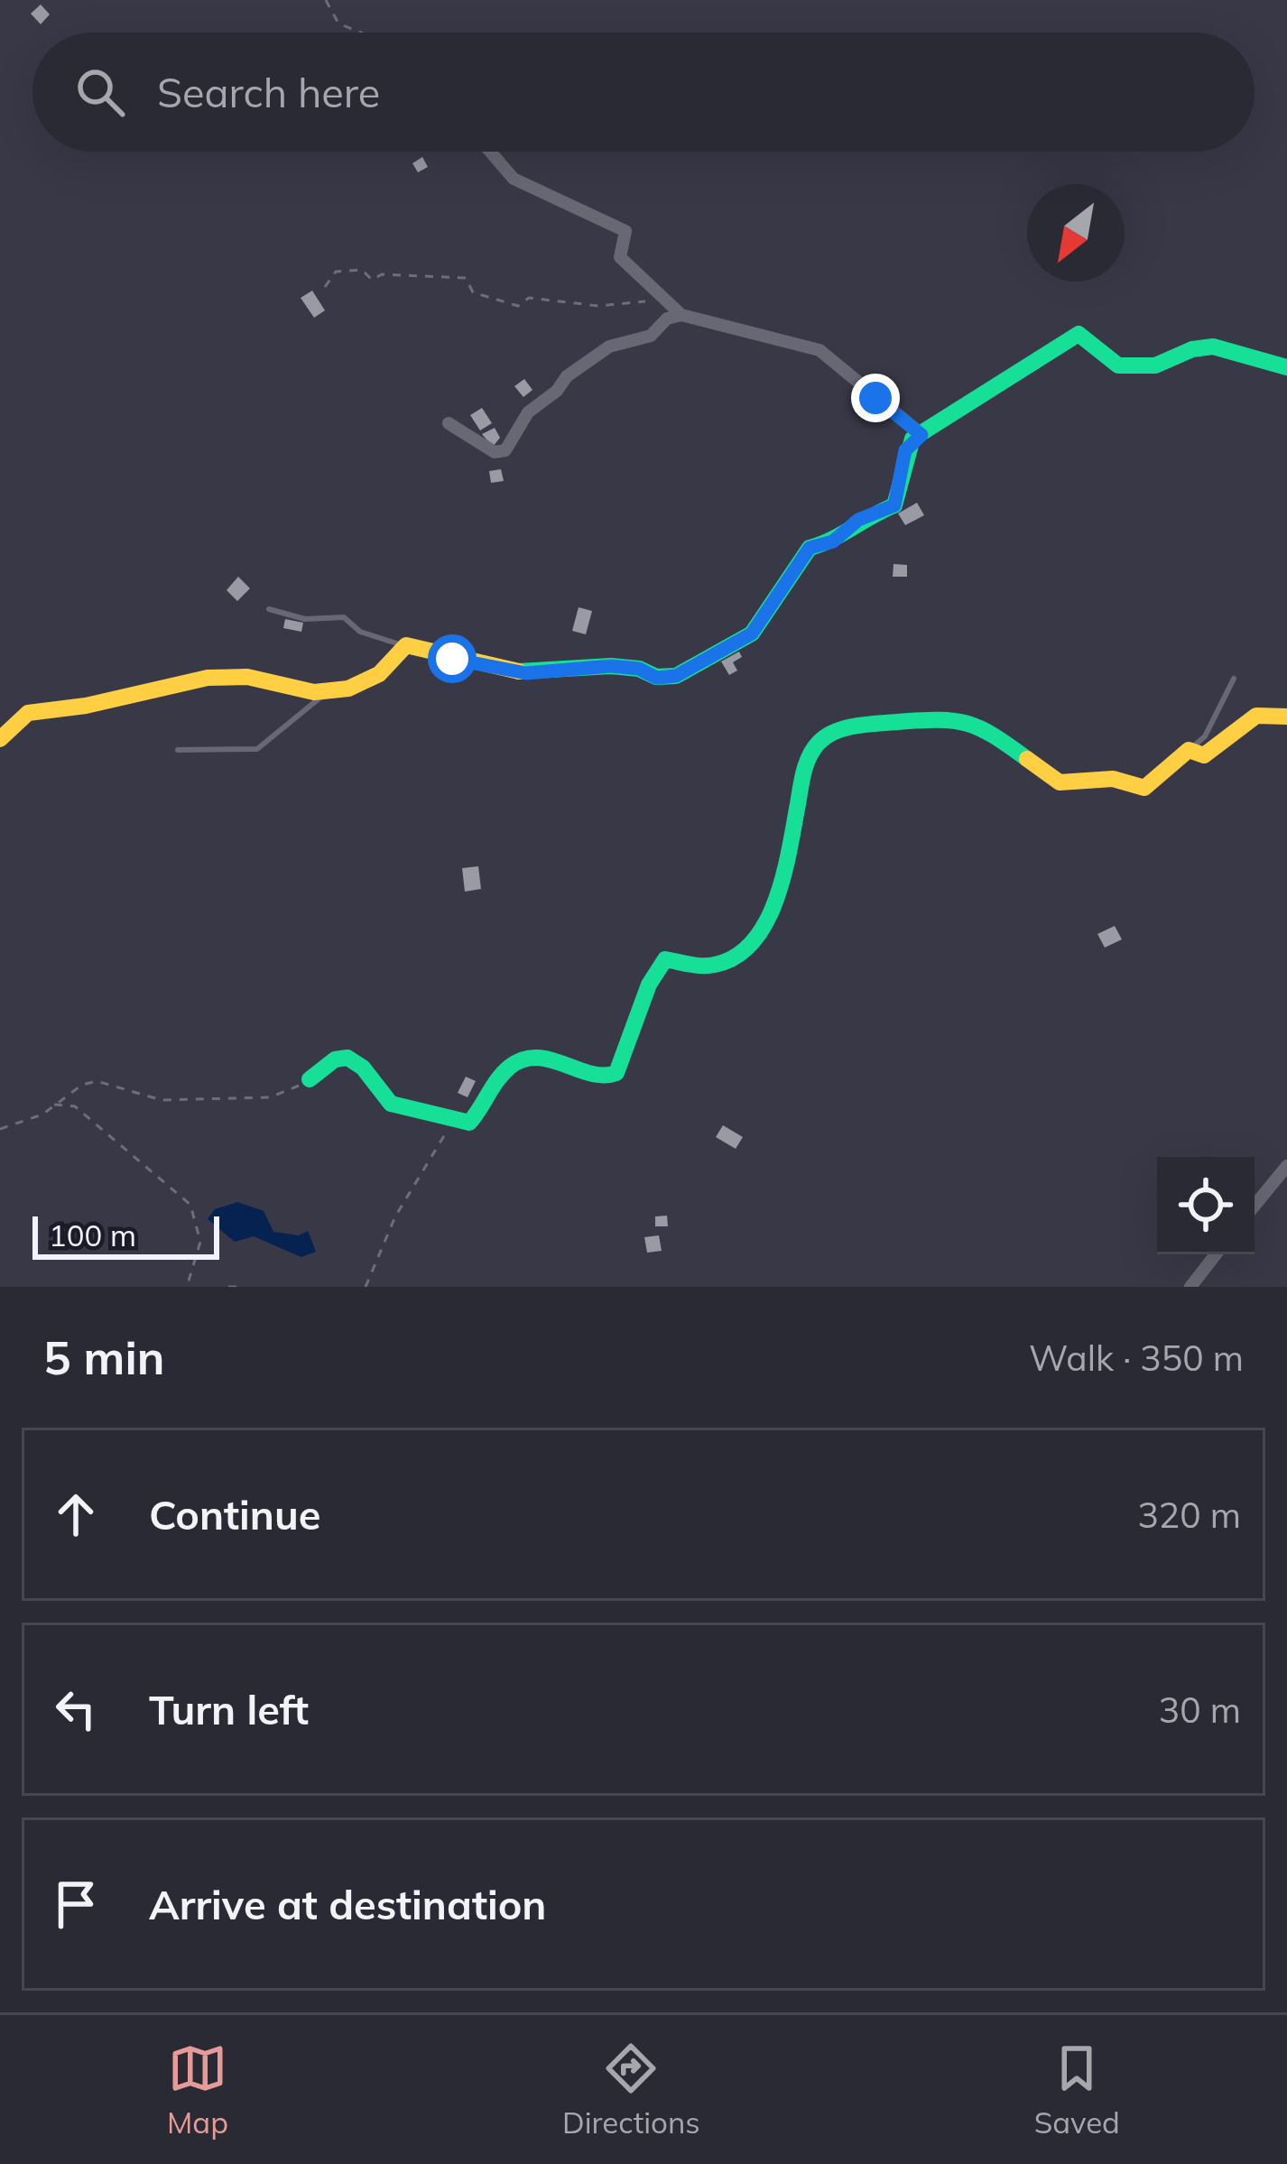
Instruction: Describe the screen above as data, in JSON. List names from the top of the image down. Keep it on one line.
{"scale_bar":"100 m","north":"bottom left","page":{"search":"Search here","scale":"100 m","heading":["5 min","Walk · 350 m"],"list":[["Continue","320 m"],["Turn left","30 m"],"Arrive at destination"],"nav":["Map","Directions","Saved"]}}
